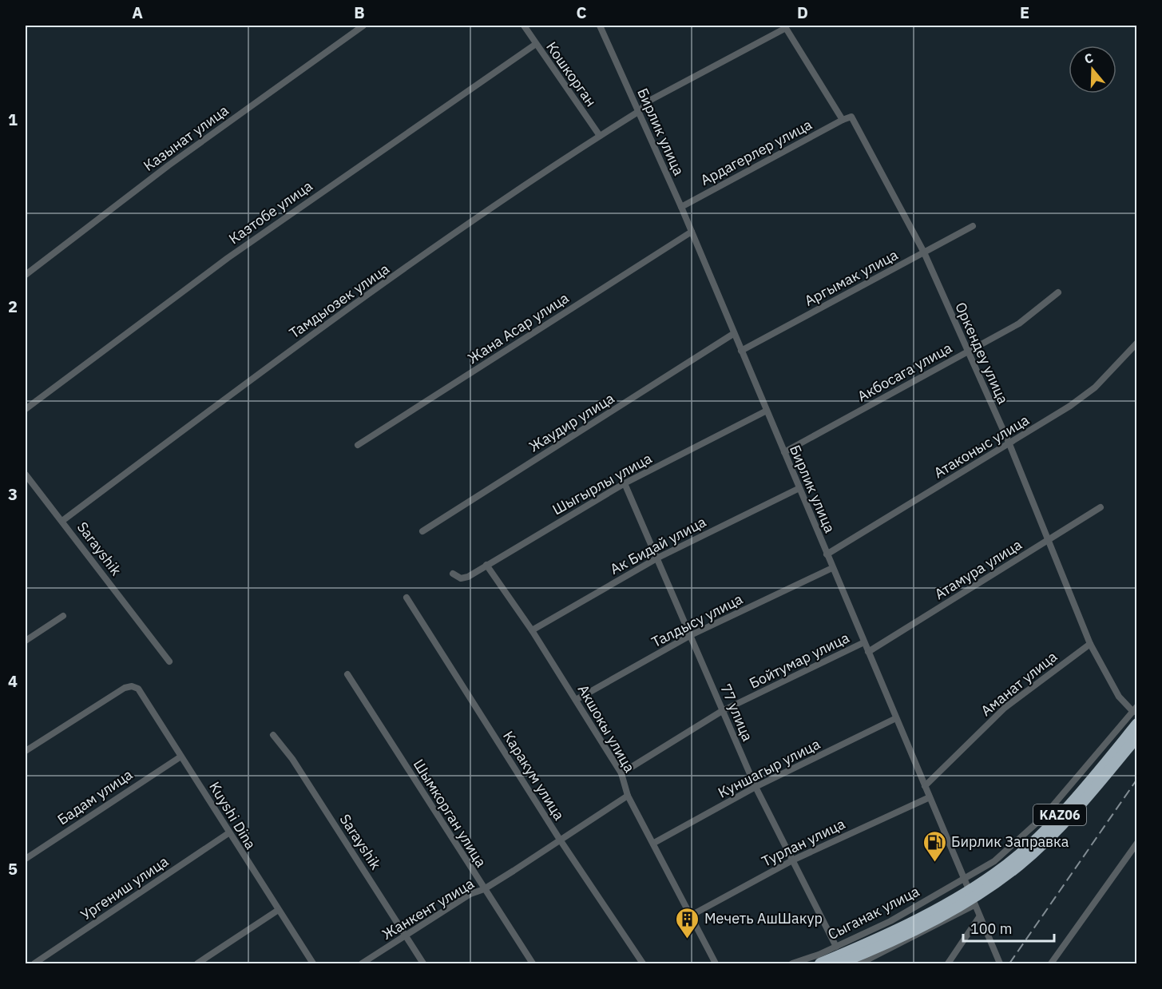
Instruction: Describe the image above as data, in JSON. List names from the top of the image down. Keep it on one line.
{"streets":{"highway":["KАZ06"],"street":["Кошкорган","Бирлик улица","Казынат улица","Ардагерлер улица","Казтобе улица","Аргымак улица","Тамдыозек улица","Жана Асар улица","Оркендеу улица","Акбосага улица","Жаудир улица","Атаконыс улица","Шыгырлы улица","Ак Бидай улица","Sarayshik","Атамура улица","Талдысу улица","Бойтумар улица","Аманат улица","77 улица","Акшокы улица","Куншагыр улица","Каракум улица","Бадам улица","Шымкорган улица","Kuyshi Dina","Турлан улица","Ургениш улица","Жанкент улица","Сыганак улица"]},"crossings":[["Кошкорган","Казтобе улица"],["Кошкорган","Тамдыозек улица"],["Бирлик улица","Ардагерлер улица"],["Бирлик улица","Аргымак улица"],["Бирлик улица","Тамдыозек улица"],["Бирлик улица","Жана Асар улица"],["Бирлик улица","Акбосага улица"],["Бирлик улица","Жаудир улица"],["Бирлик улица","Атаконыс улица"],["Бирлик улица","Шыгырлы улица"],["Бирлик улица","Ак Бидай улица"],["Бирлик улица","Атамура улица"],["Бирлик улица","Талдысу улица"],["Бирлик улица","Бойтумар улица"],["Бирлик улица","Аманат улица"],["Бирлик улица","Куншагыр улица"],["Бирлик улица","KАZ06"],["Бирлик улица","Турлан улица"],["Бирлик улица","Сыганак улица"],["Ардагерлер улица","Оркендеу улица"],["Аргымак улица","Оркендеу улица"],["Тамдыозек улица","Оркендеу улица"],["Тамдыозек улица","Sarayshik"],["Оркендеу улица","Акбосага улица"],["Оркендеу улица","Атаконыс улица"],["Оркендеу улица","Атамура улица"],["Оркендеу улица","Аманат улица"],["Оркендеу улица","Сыганак улица"],["Шыгырлы улица","77 улица"],["Шыгырлы улица","Акшокы улица"],["Ак Бидай улица","77 улица"],["Ак Бидай улица","Акшокы улица"],["Sarayshik","Жанкент улица"],["Талдысу улица","77 улица"],["Талдысу улица","Акшокы улица"],["Бойтумар улица","77 улица"],["Бойтумар улица","Акшокы улица"],["77 улица","Куншагыр улица"],["77 улица","Турлан улица"],["77 улица","Сыганак улица"],["Акшокы улица","Куншагыр улица"],["Акшокы улица","Турлан улица"],["Акшокы улица","Жанкент улица"],["Каракум улица","Жанкент улица"],["Бадам улица","Kuyshi Dina"],["Шымкорган улица","Жанкент улица"],["Kuyshi Dina","Ургениш улица"]],"places":{"fuel station":["Бирлик Заправка"],"building":["Мечеть АшШакур"]},"scale_bar":"100 m","north":"top","grid":{"columns":["A","B","C","D","E"],"rows":["1","2","3","4","5"]}}
